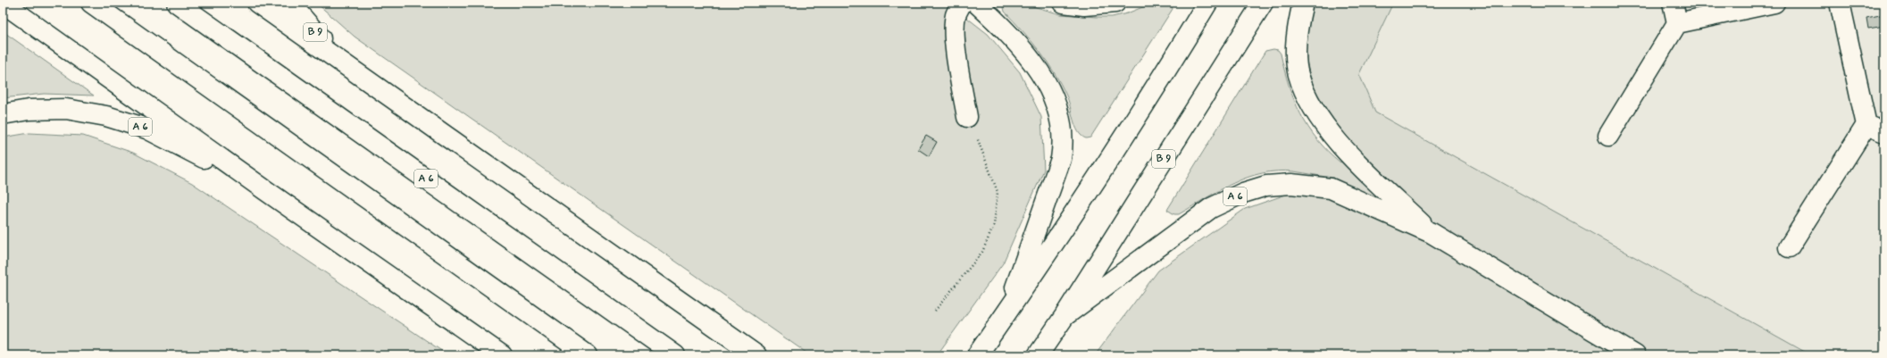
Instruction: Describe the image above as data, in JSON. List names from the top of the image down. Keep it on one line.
{"streets":{"main road":["B 9","A 6"]},"crossings":[["B 9","A 6"]]}
